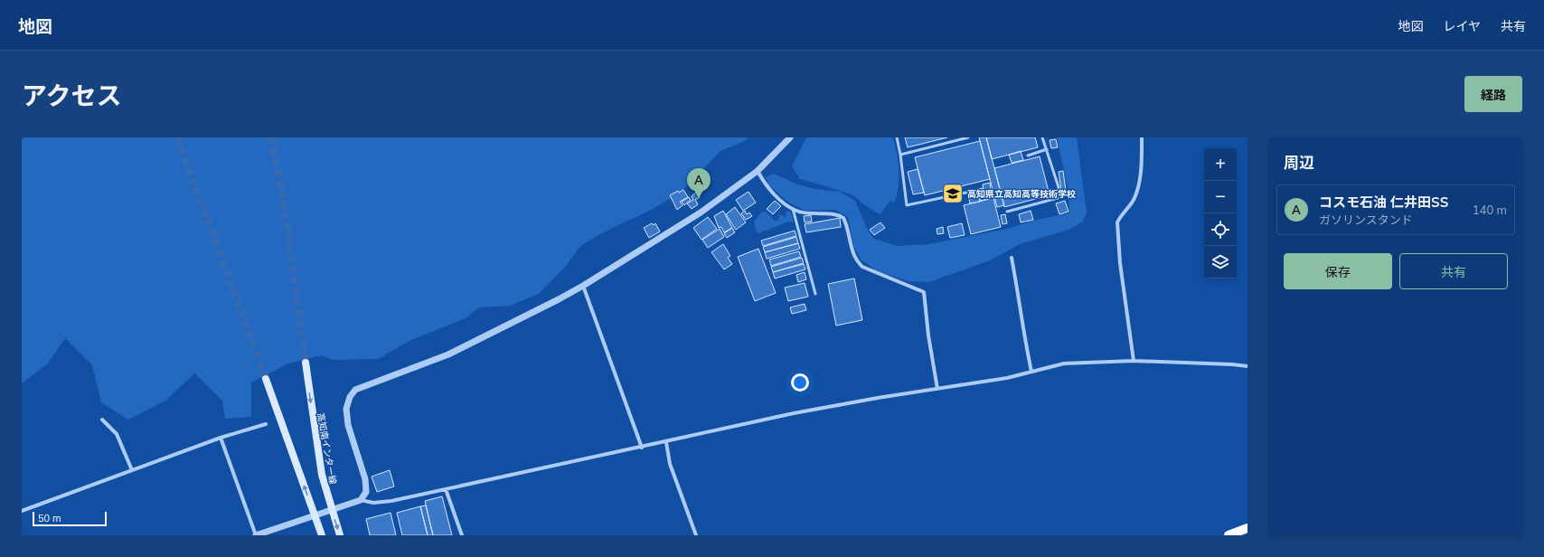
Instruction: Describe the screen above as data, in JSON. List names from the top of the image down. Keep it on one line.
{"streets":{"main road":["高知南インター線"]},"places":{"school or university":["高知県立高知高等技術学校"]},"scale_bar":"50 m","page":{"header":"地図","nav":["地図","レイヤ","共有"],"title":"アクセス","buttons":["経路",["保存","共有"]],"heading":"周辺","map_buttons":["+","−"],"pins":"A","list":[{"mark":"A","name":"コスモ石油 仁井田SS","note":"ガソリンスタンド","value":"140 m"}],"scale":"50 m"}}
